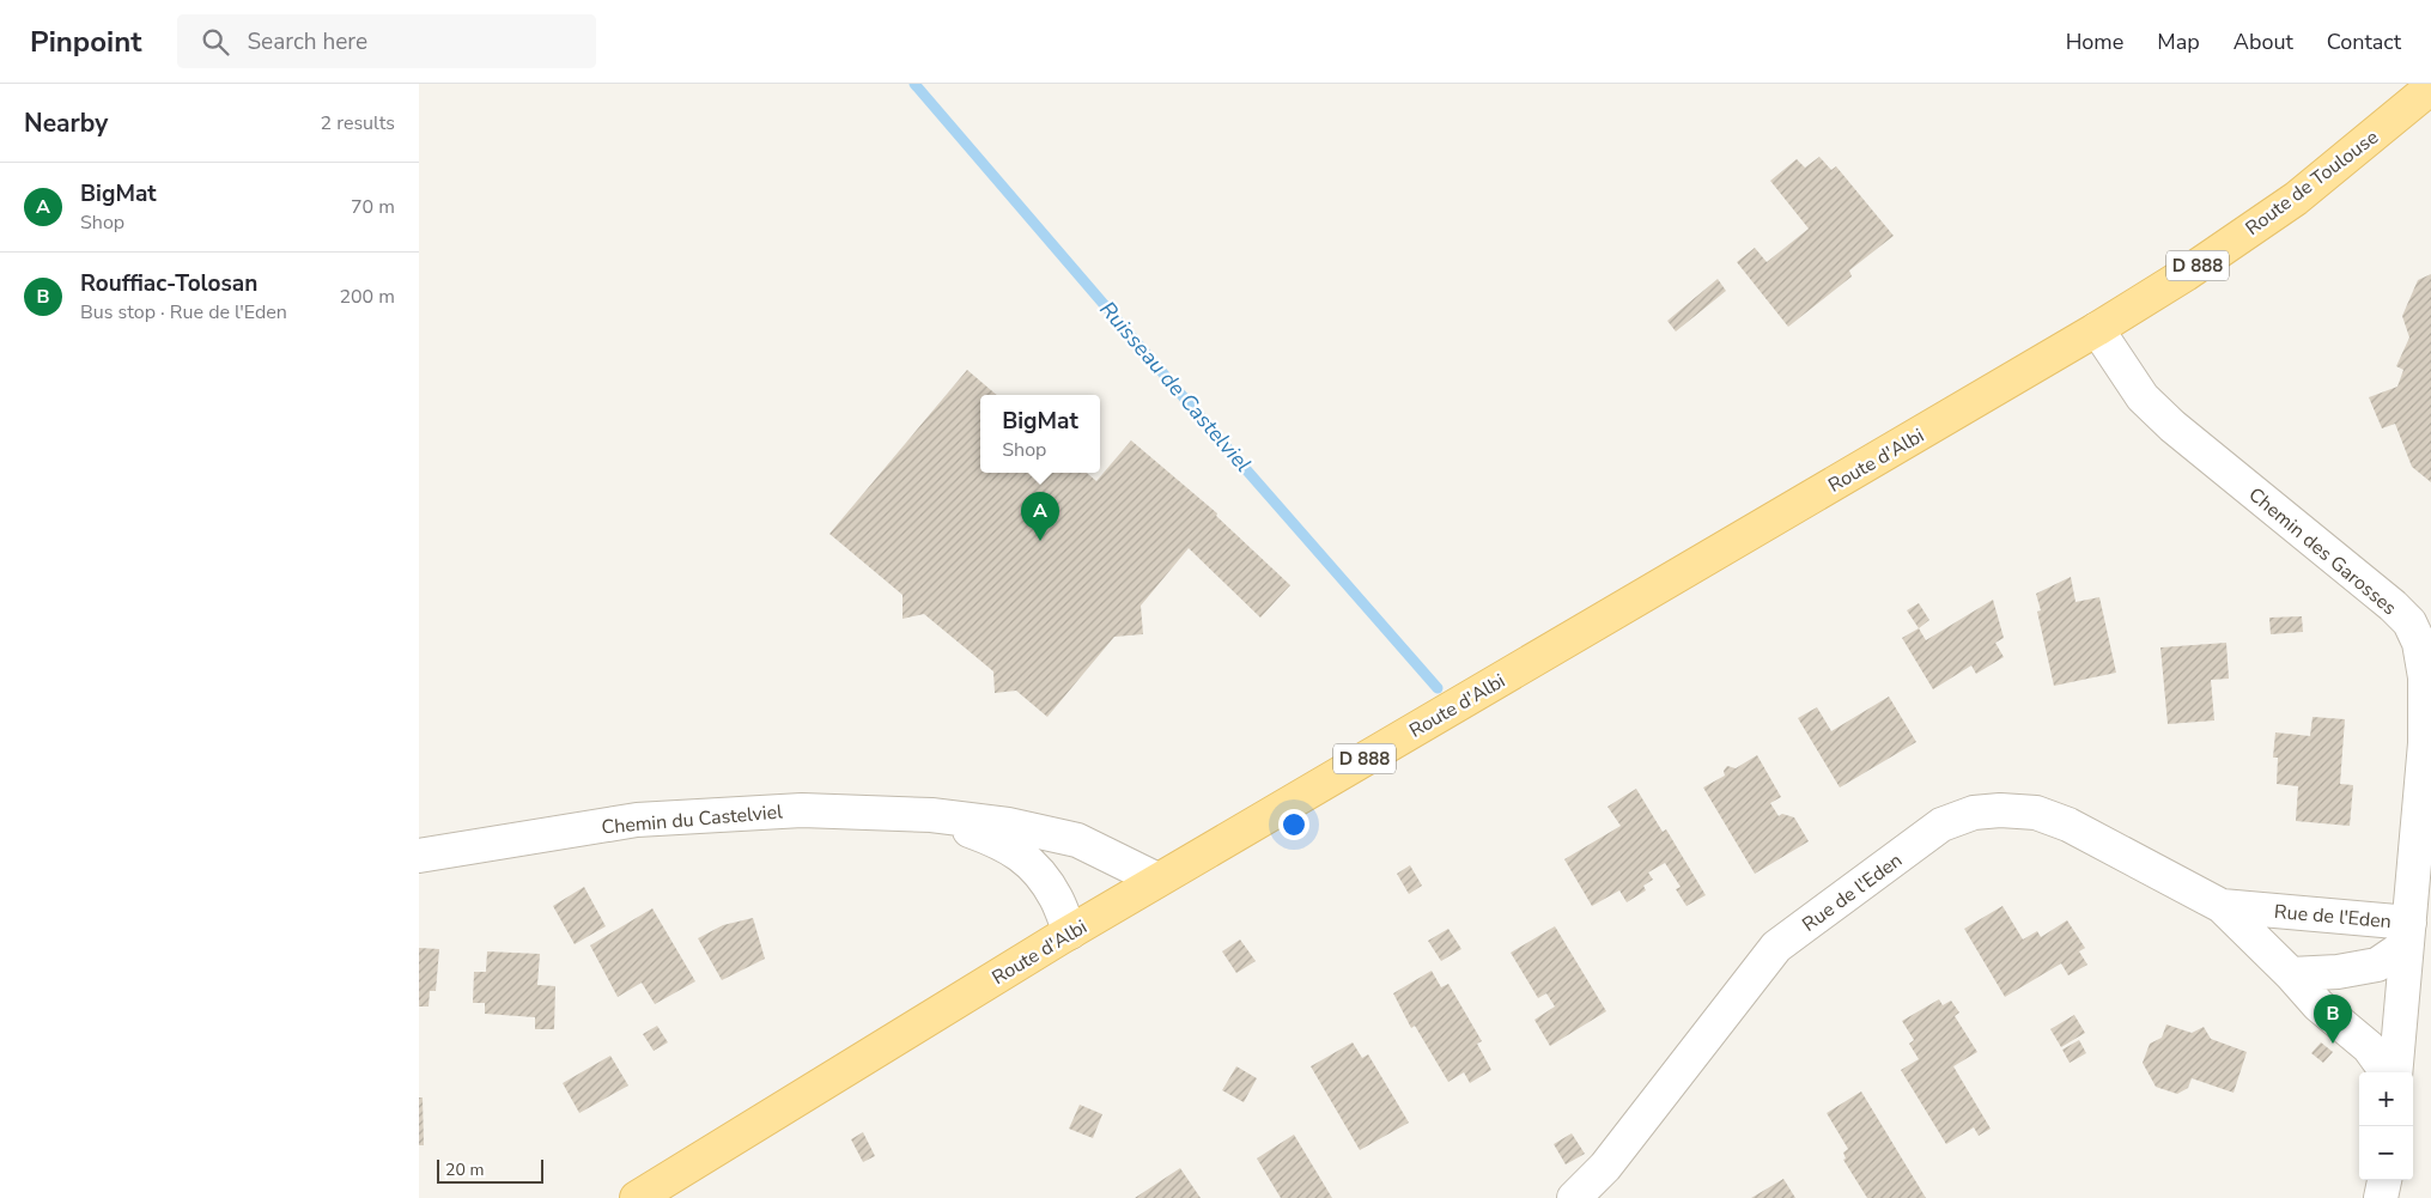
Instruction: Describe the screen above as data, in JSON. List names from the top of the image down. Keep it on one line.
{"streets":{"main road":["Route de Toulouse","D 888","Route d'Albi"],"street":["Chemin des Garosses","Chemin du Castelviel","Rue de l'Eden"]},"crossings":[["Route de Toulouse","Route d'Albi"],["Route de Toulouse","Chemin des Garosses"],["Route d'Albi","Chemin des Garosses"],["Route d'Albi","Chemin du Castelviel"],["Chemin des Garosses","Rue de l'Eden"]],"water":["Ruisseau de Castelviel"],"scale_bar":"20 m","page":{"header":"Pinpoint","search":"Search here","nav":["Home","Map","About","Contact"],"heading":["Nearby","2 results"],"list":[{"mark":"A","name":"BigMat","note":"Shop","value":"70 m"},{"mark":"B","name":"Rouffiac-Tolosan","note":"Bus stop · Rue de l'Eden","value":"200 m"}],"popup":["BigMat","Shop"],"pins":["A","B"],"map_buttons":["+","−"],"scale":"20 m"}}
